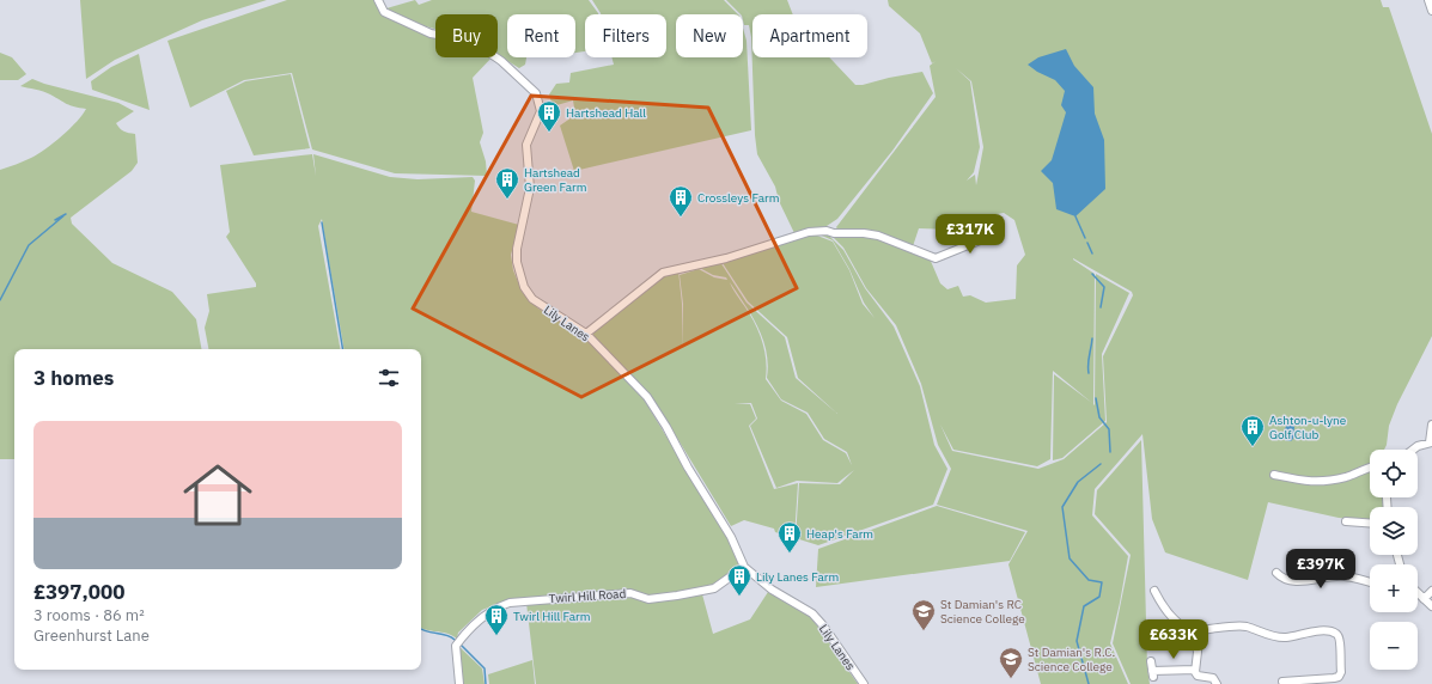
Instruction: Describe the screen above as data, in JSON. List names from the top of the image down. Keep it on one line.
{"streets":{"street":["Lily Lanes","Twirl Hill Road"]},"crossings":[["Lily Lanes","Twirl Hill Road"]],"places":{"building":["Hartshead Hall","Hartshead Green Farm","Crossleys Farm","Ashton-u-lyne Golf Club","Heap's Farm","Lily Lanes Farm","Twirl Hill Farm"],"school or university":["St Damian's RC Science College","St Damian's R.C. Science College"]},"page":{"chip":["Buy","Rent","Filters","New","Apartment"],"price":["£317K","£397K","£633K"],"heading":"3 homes","list":[{"name":"£397,000","note":"3 rooms · 86 m² · Greenhurst Lane"}],"map_buttons":["+","−"]}}
